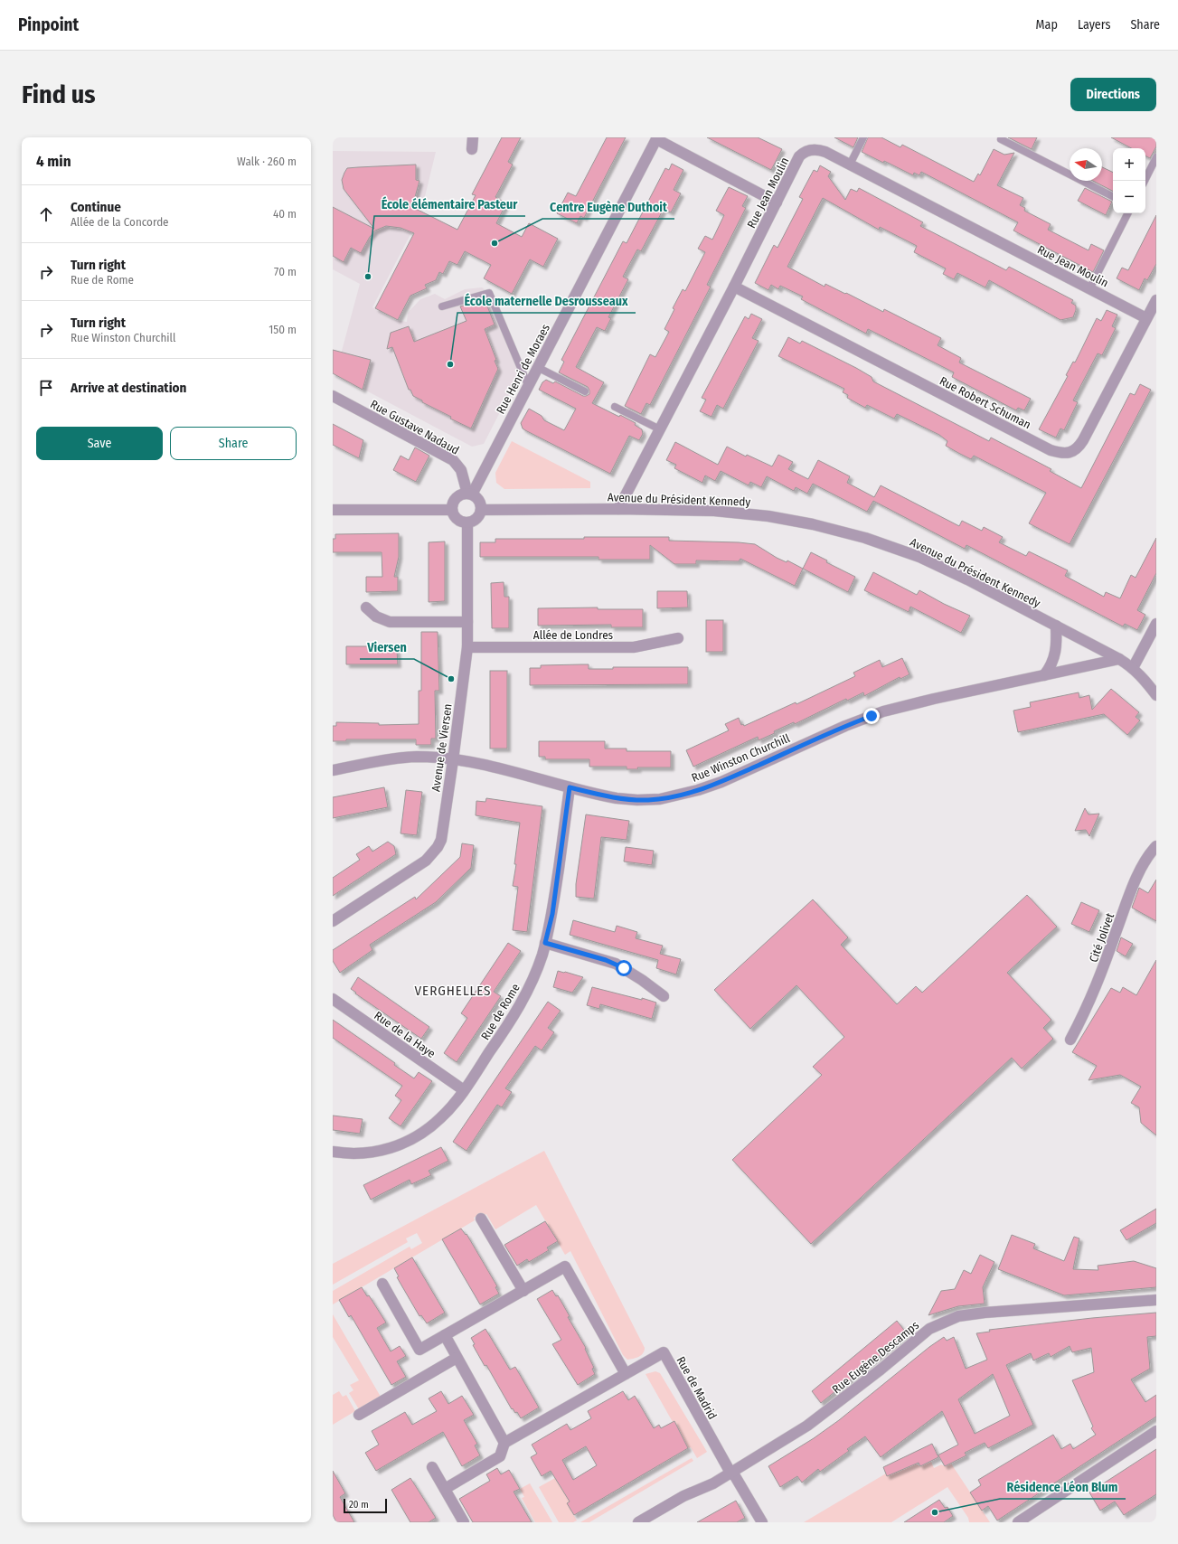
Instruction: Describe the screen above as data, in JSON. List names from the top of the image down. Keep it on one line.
{"streets":{"street":["Rue Jean Moulin","Rue Henri de Moraes","Rue Robert Schuman","Rue Gustave Nadaud","Avenue du Président Kennedy","Allée de Londres","Avenue de Viersen","Rue Winston Churchill","Cité Jolivet","Rue de Rome","Rue de la Haye","Rue Eugène Descamps","Rue de Madrid"]},"crossings":[["Rue Jean Moulin","Rue Robert Schuman"],["Rue Jean Moulin","Avenue du Président Kennedy"],["Rue Henri de Moraes","Rue Gustave Nadaud"],["Rue Henri de Moraes","Avenue du Président Kennedy"],["Rue Henri de Moraes","Avenue de Viersen"],["Rue Gustave Nadaud","Avenue du Président Kennedy"],["Rue Gustave Nadaud","Avenue de Viersen"],["Avenue du Président Kennedy","Avenue de Viersen"],["Avenue du Président Kennedy","Rue Winston Churchill"],["Allée de Londres","Avenue de Viersen"],["Avenue de Viersen","Rue Winston Churchill"],["Rue Winston Churchill","Rue de Rome"],["Rue de Rome","Rue de la Haye"],["Rue Eugène Descamps","Rue de Madrid"]],"districts":["VERGHELLES"],"places":["Centre Eugène Duthoit","École élémentaire Pasteur","École maternelle Desrousseaux","Viersen","Résidence Léon Blum"],"scale_bar":"20 m","north":"left","page":{"header":"Pinpoint","nav":["Map","Layers","Share"],"buttons":["Directions",["Save","Share"]],"title":"Find us","heading":["4 min","Walk · 260 m"],"map_buttons":["+","−"],"list":[["Continue","Allée de la Concorde","40 m"],["Turn right","Rue de Rome","70 m"],["Turn right","Rue Winston Churchill","150 m"],"Arrive at destination"],"scale":"20 m"}}
